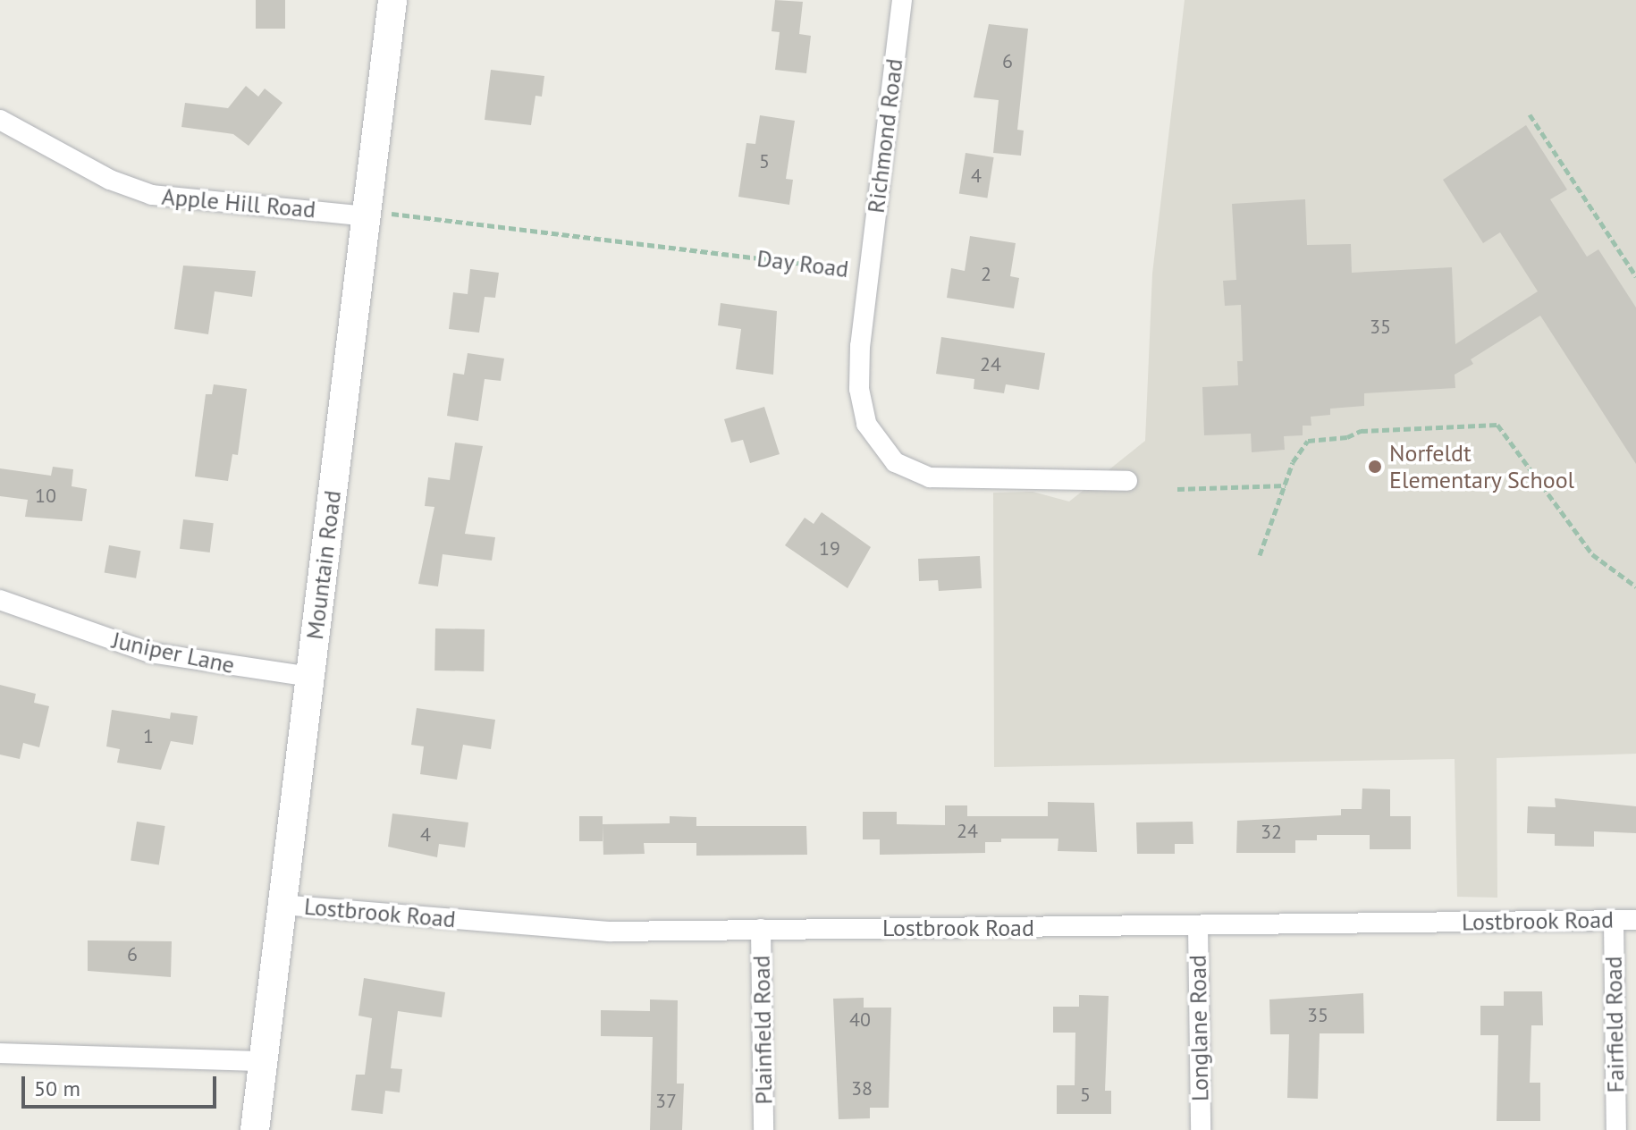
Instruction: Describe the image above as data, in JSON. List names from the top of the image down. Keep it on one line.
{"streets":{"main road":["Mountain Road"],"street":["Richmond Road","Apple Hill Road","Day Road","Juniper Lane","Lostbrook Road","Fairfield Road","Longlane Road","Plainfield Road"]},"crossings":[["Richmond Road","Day Road"],["Apple Hill Road","Day Road"],["Apple Hill Road","Mountain Road"],["Day Road","Mountain Road"],["Mountain Road","Juniper Lane"],["Mountain Road","Lostbrook Road"],["Lostbrook Road","Fairfield Road"],["Lostbrook Road","Longlane Road"],["Lostbrook Road","Plainfield Road"]],"places":["Norfeldt Elementary School"],"house_numbers":["6","5","4","2","35","24","10","19","1","24","32","4","6","35","40","38","5","37"],"scale_bar":"50 m"}
